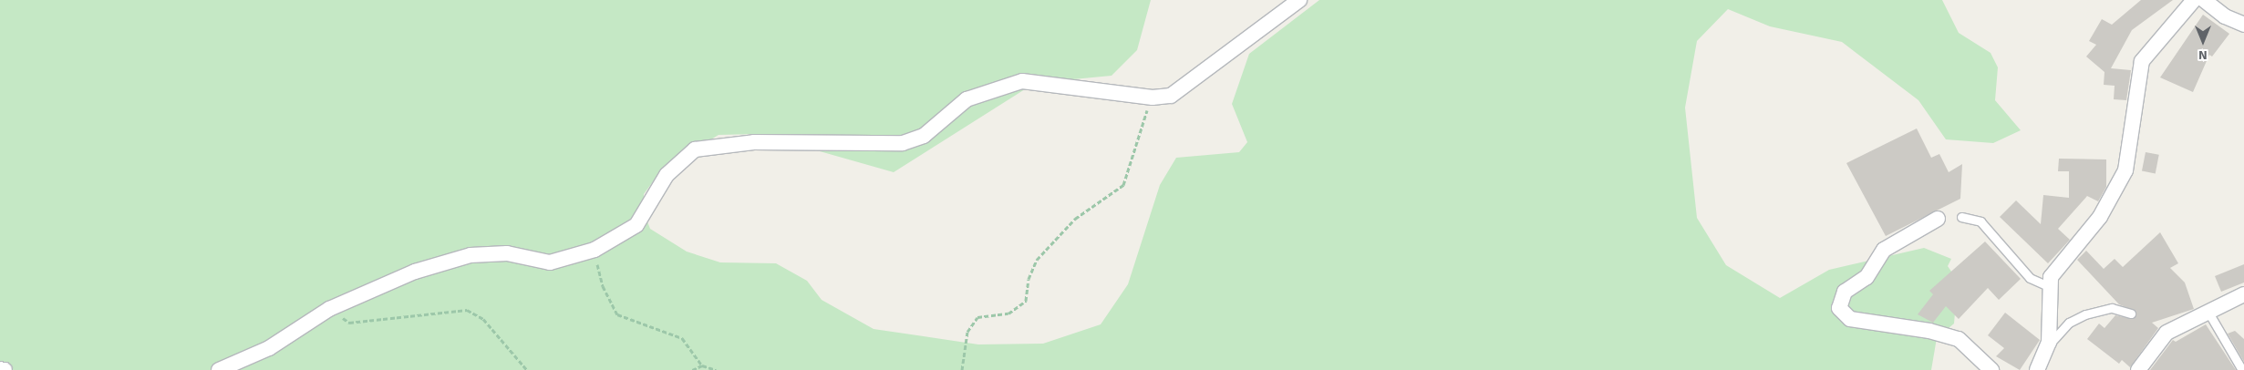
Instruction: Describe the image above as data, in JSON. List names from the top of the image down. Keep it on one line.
{"north":"bottom"}
